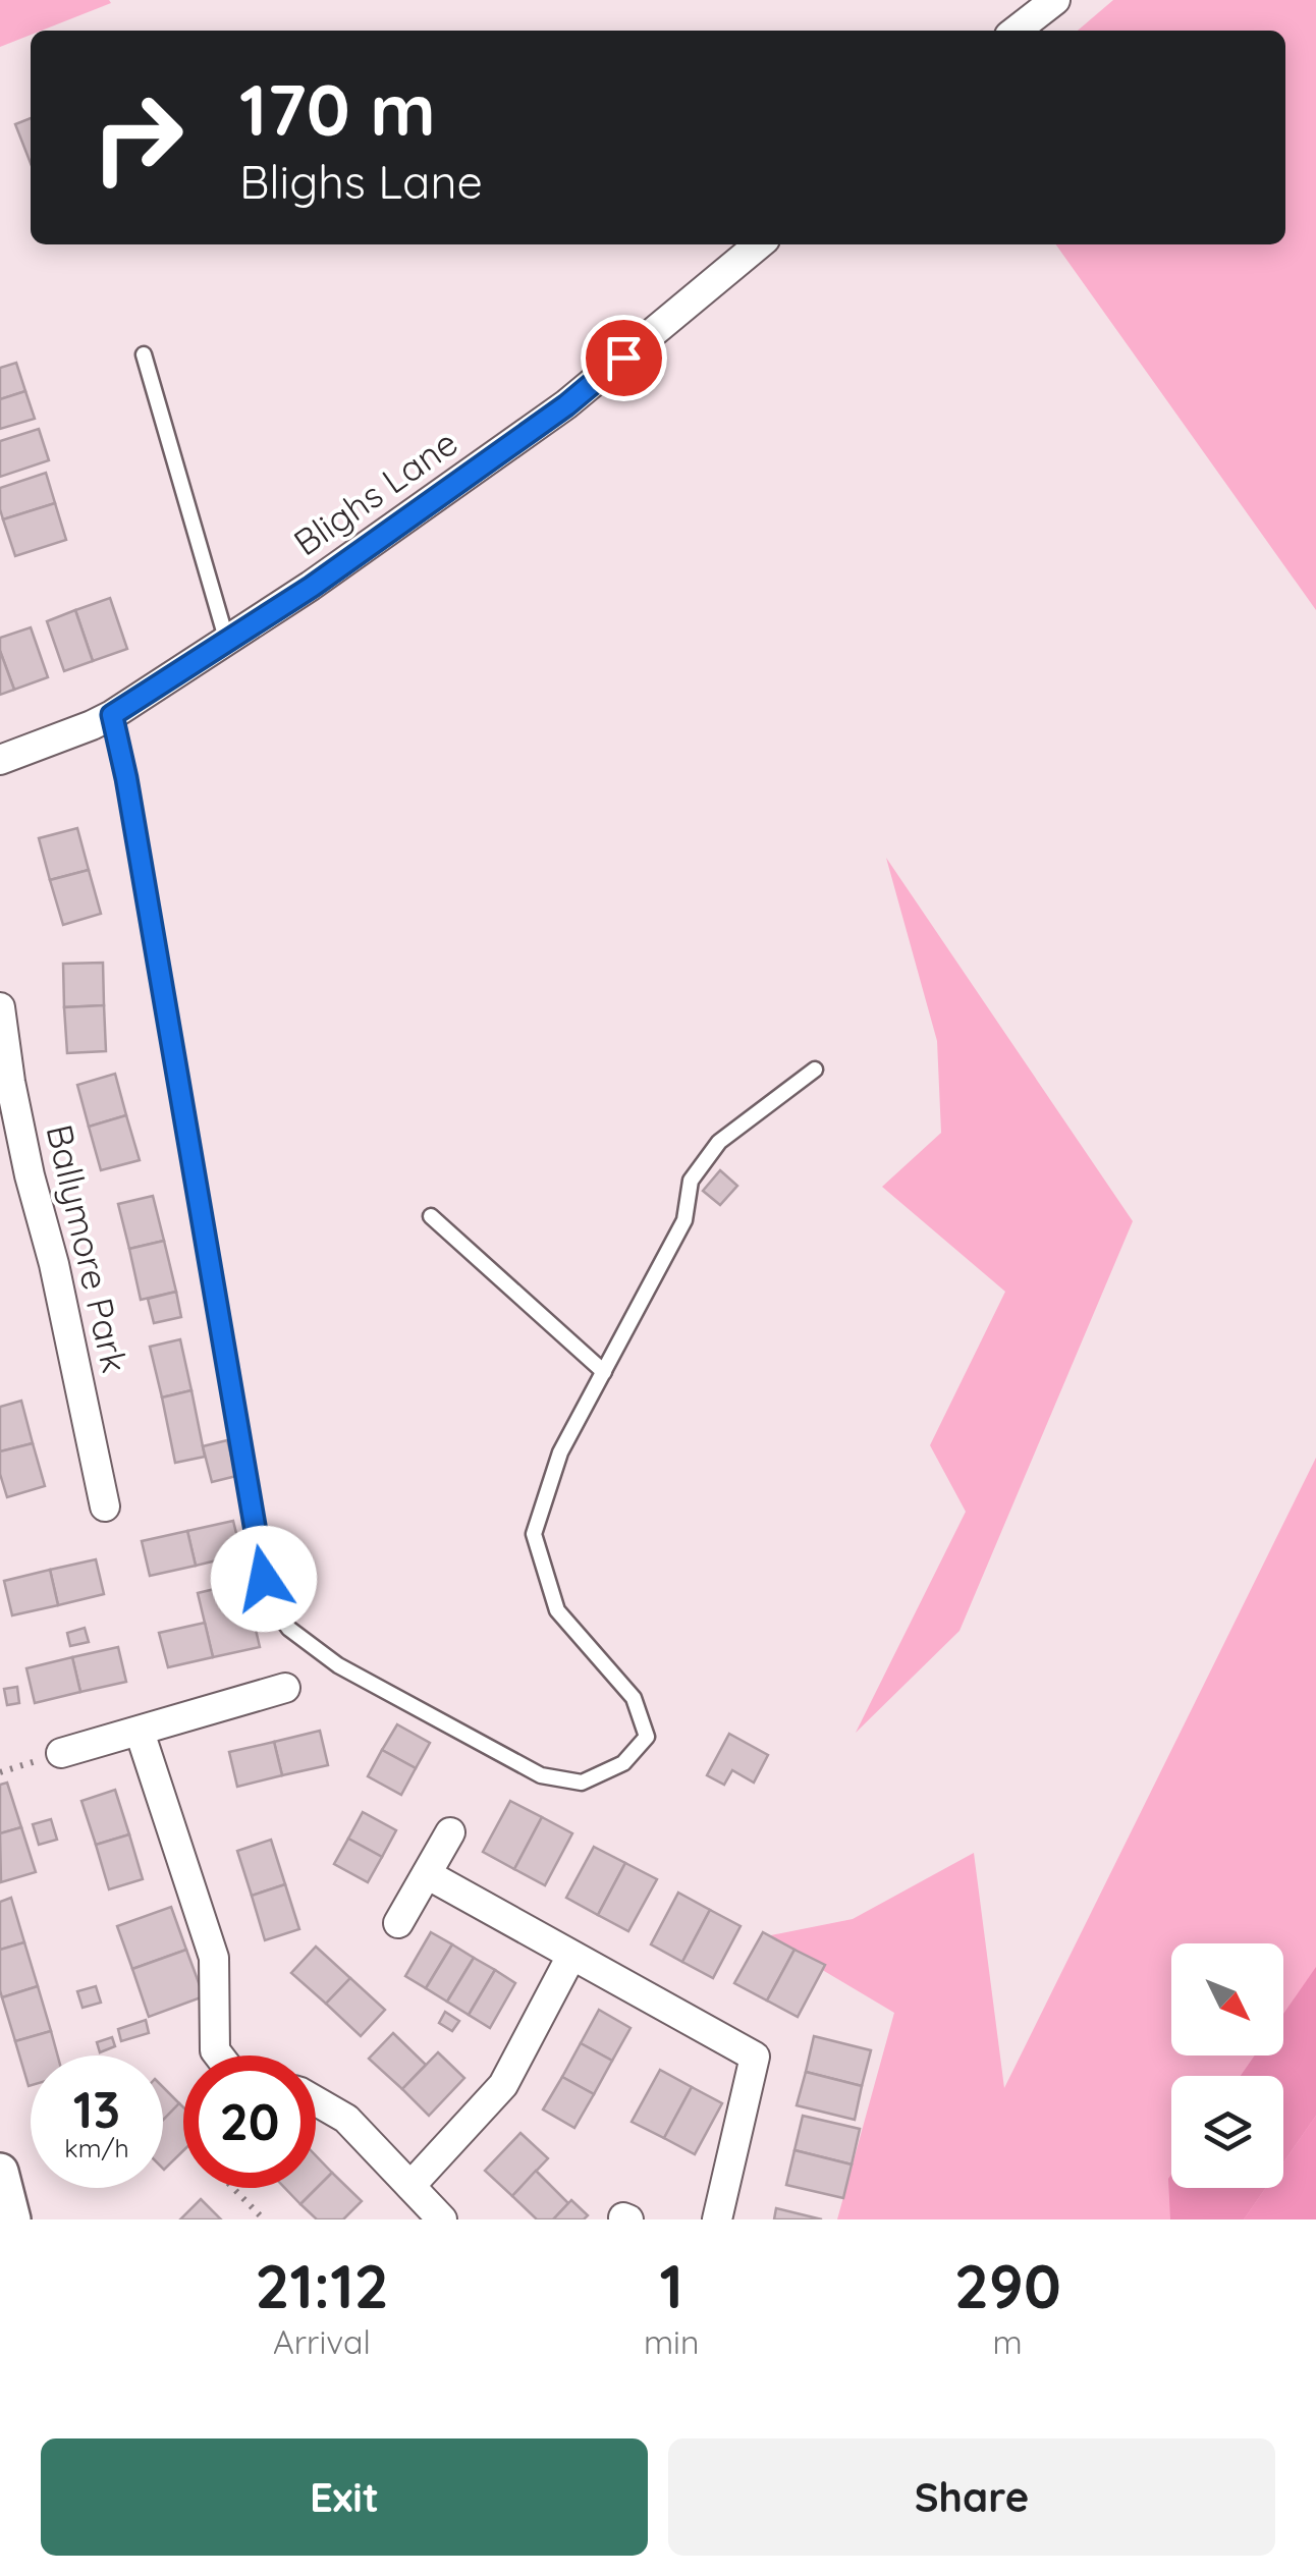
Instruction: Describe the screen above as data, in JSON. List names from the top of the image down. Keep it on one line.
{"streets":{"street":["Blighs Lane","Ballymore Park"]},"north":"bottom right","page":{"turn":["170 m","Blighs Lane"],"speed":"13 km/h","limit":"20","eta":["21:12","Arrival","1","min","290","m"],"buttons":["Exit","Share"]}}
